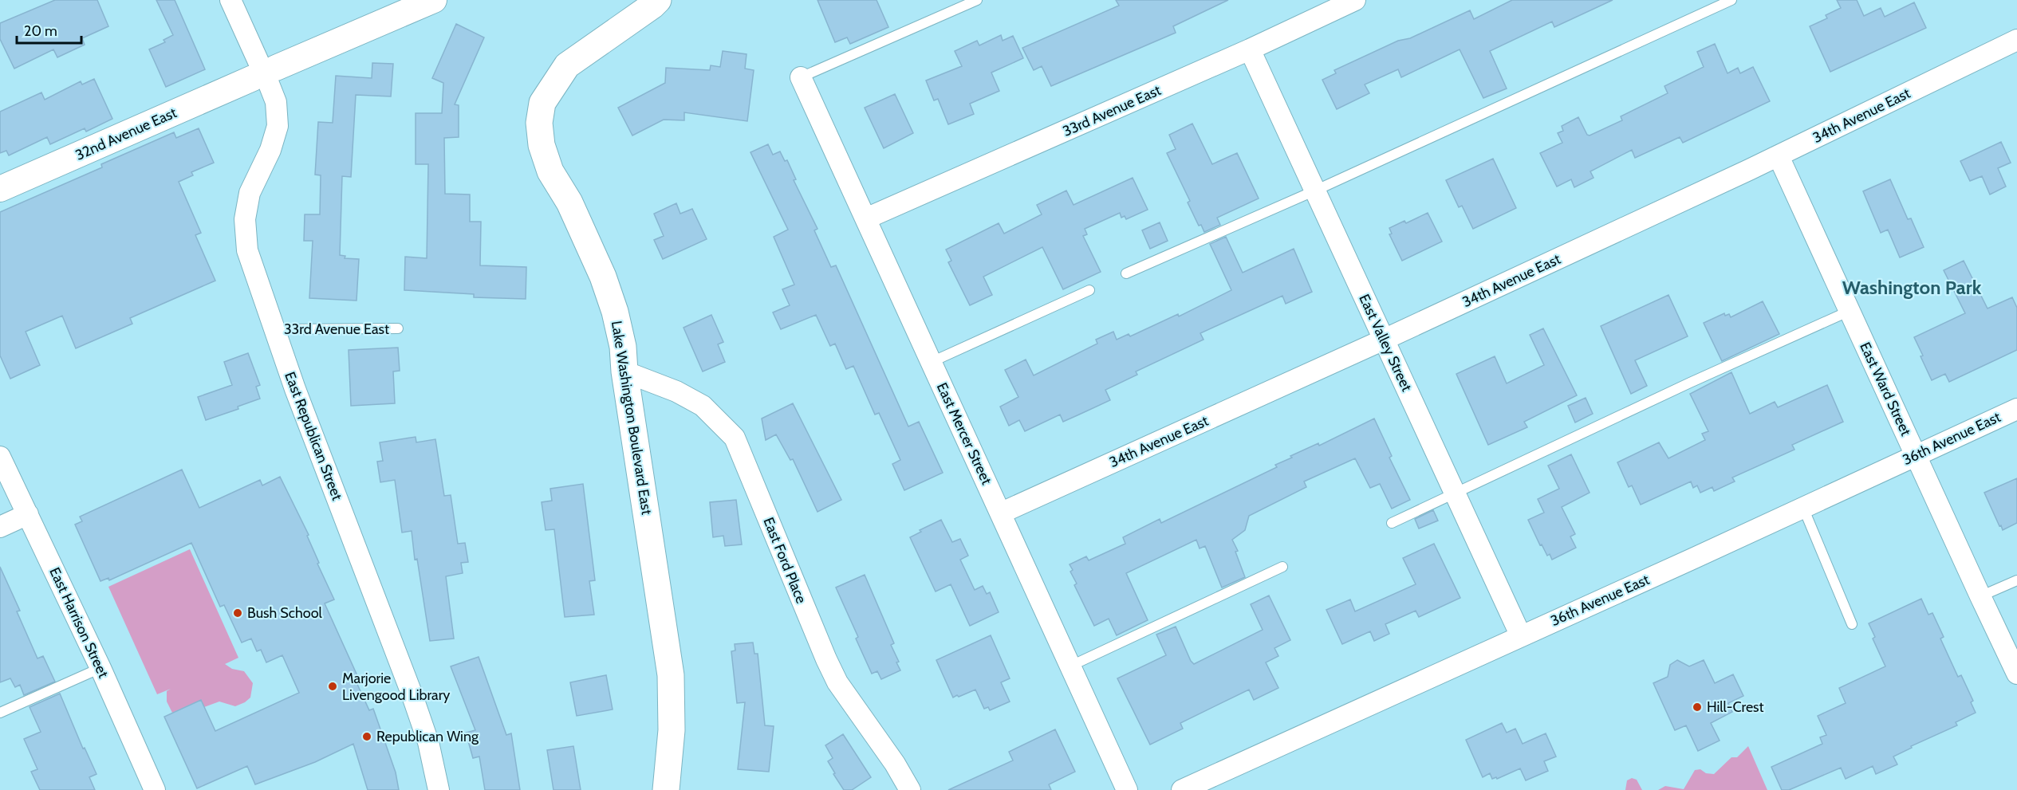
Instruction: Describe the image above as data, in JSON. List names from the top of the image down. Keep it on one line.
{"streets":{"main road":["Lake Washington Boulevard East"],"street":["33rd Avenue East","34th Avenue East","32nd Avenue East","East Valley Street","East Ward Street","East Mercer Street","East Republican Street","36th Avenue East","East Ford Place","East Harrison Street"]},"crossings":[["33rd Avenue East","East Valley Street"],["33rd Avenue East","East Mercer Street"],["33rd Avenue East","East Republican Street"],["34th Avenue East","East Valley Street"],["34th Avenue East","East Ward Street"],["34th Avenue East","East Mercer Street"],["32nd Avenue East","East Republican Street"],["East Valley Street","36th Avenue East"],["East Ward Street","36th Avenue East"],["Lake Washington Boulevard East","East Ford Place"]],"districts":["Washington Park"],"places":["Bush School","Marjorie Livengood Library","Hill-Crest","Republican Wing"],"scale_bar":"20 m"}
